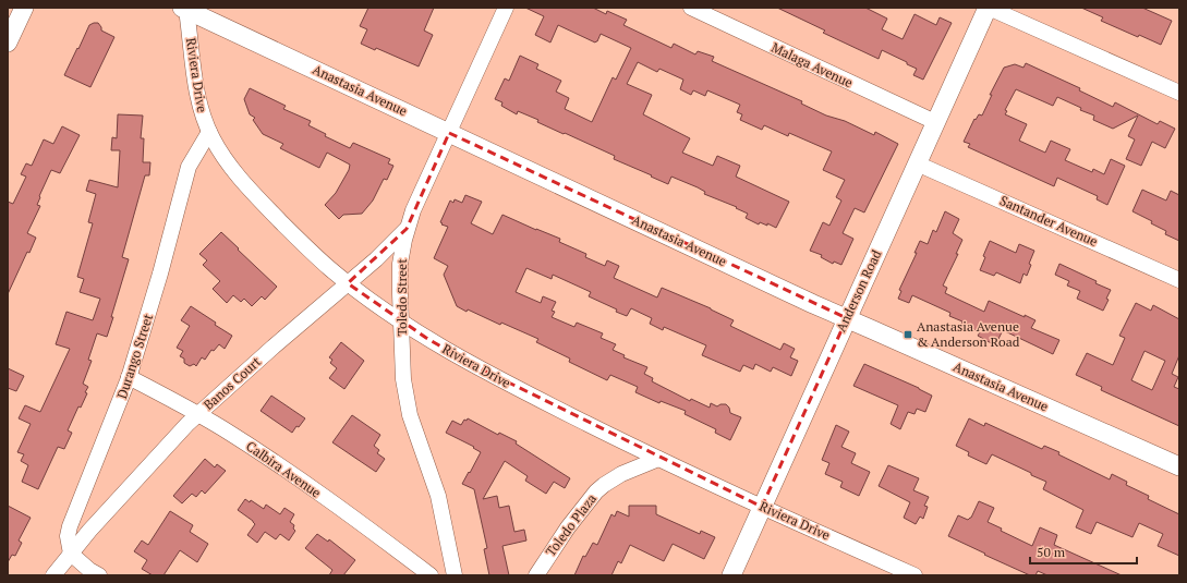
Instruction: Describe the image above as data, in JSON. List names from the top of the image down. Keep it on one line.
{"streets":{"street":["Malaga Avenue","Riviera Drive","Anastasia Avenue","Santander Avenue","Anderson Road","Toledo Street","Durango Street","Banos Court","Calbira Avenue","Toledo Plaza"]},"crossings":[["Malaga Avenue","Anderson Road"],["Riviera Drive","Anastasia Avenue"],["Riviera Drive","Anderson Road"],["Riviera Drive","Toledo Street"],["Riviera Drive","Durango Street"],["Riviera Drive","Banos Court"],["Riviera Drive","Toledo Plaza"],["Anastasia Avenue","Anderson Road"],["Anastasia Avenue","Toledo Street"],["Santander Avenue","Anderson Road"],["Toledo Street","Banos Court"],["Durango Street","Banos Court"],["Durango Street","Calbira Avenue"],["Banos Court","Calbira Avenue"]],"places":{"transit":["Anastasia Avenue & Anderson Road"]},"scale_bar":"50 m"}
